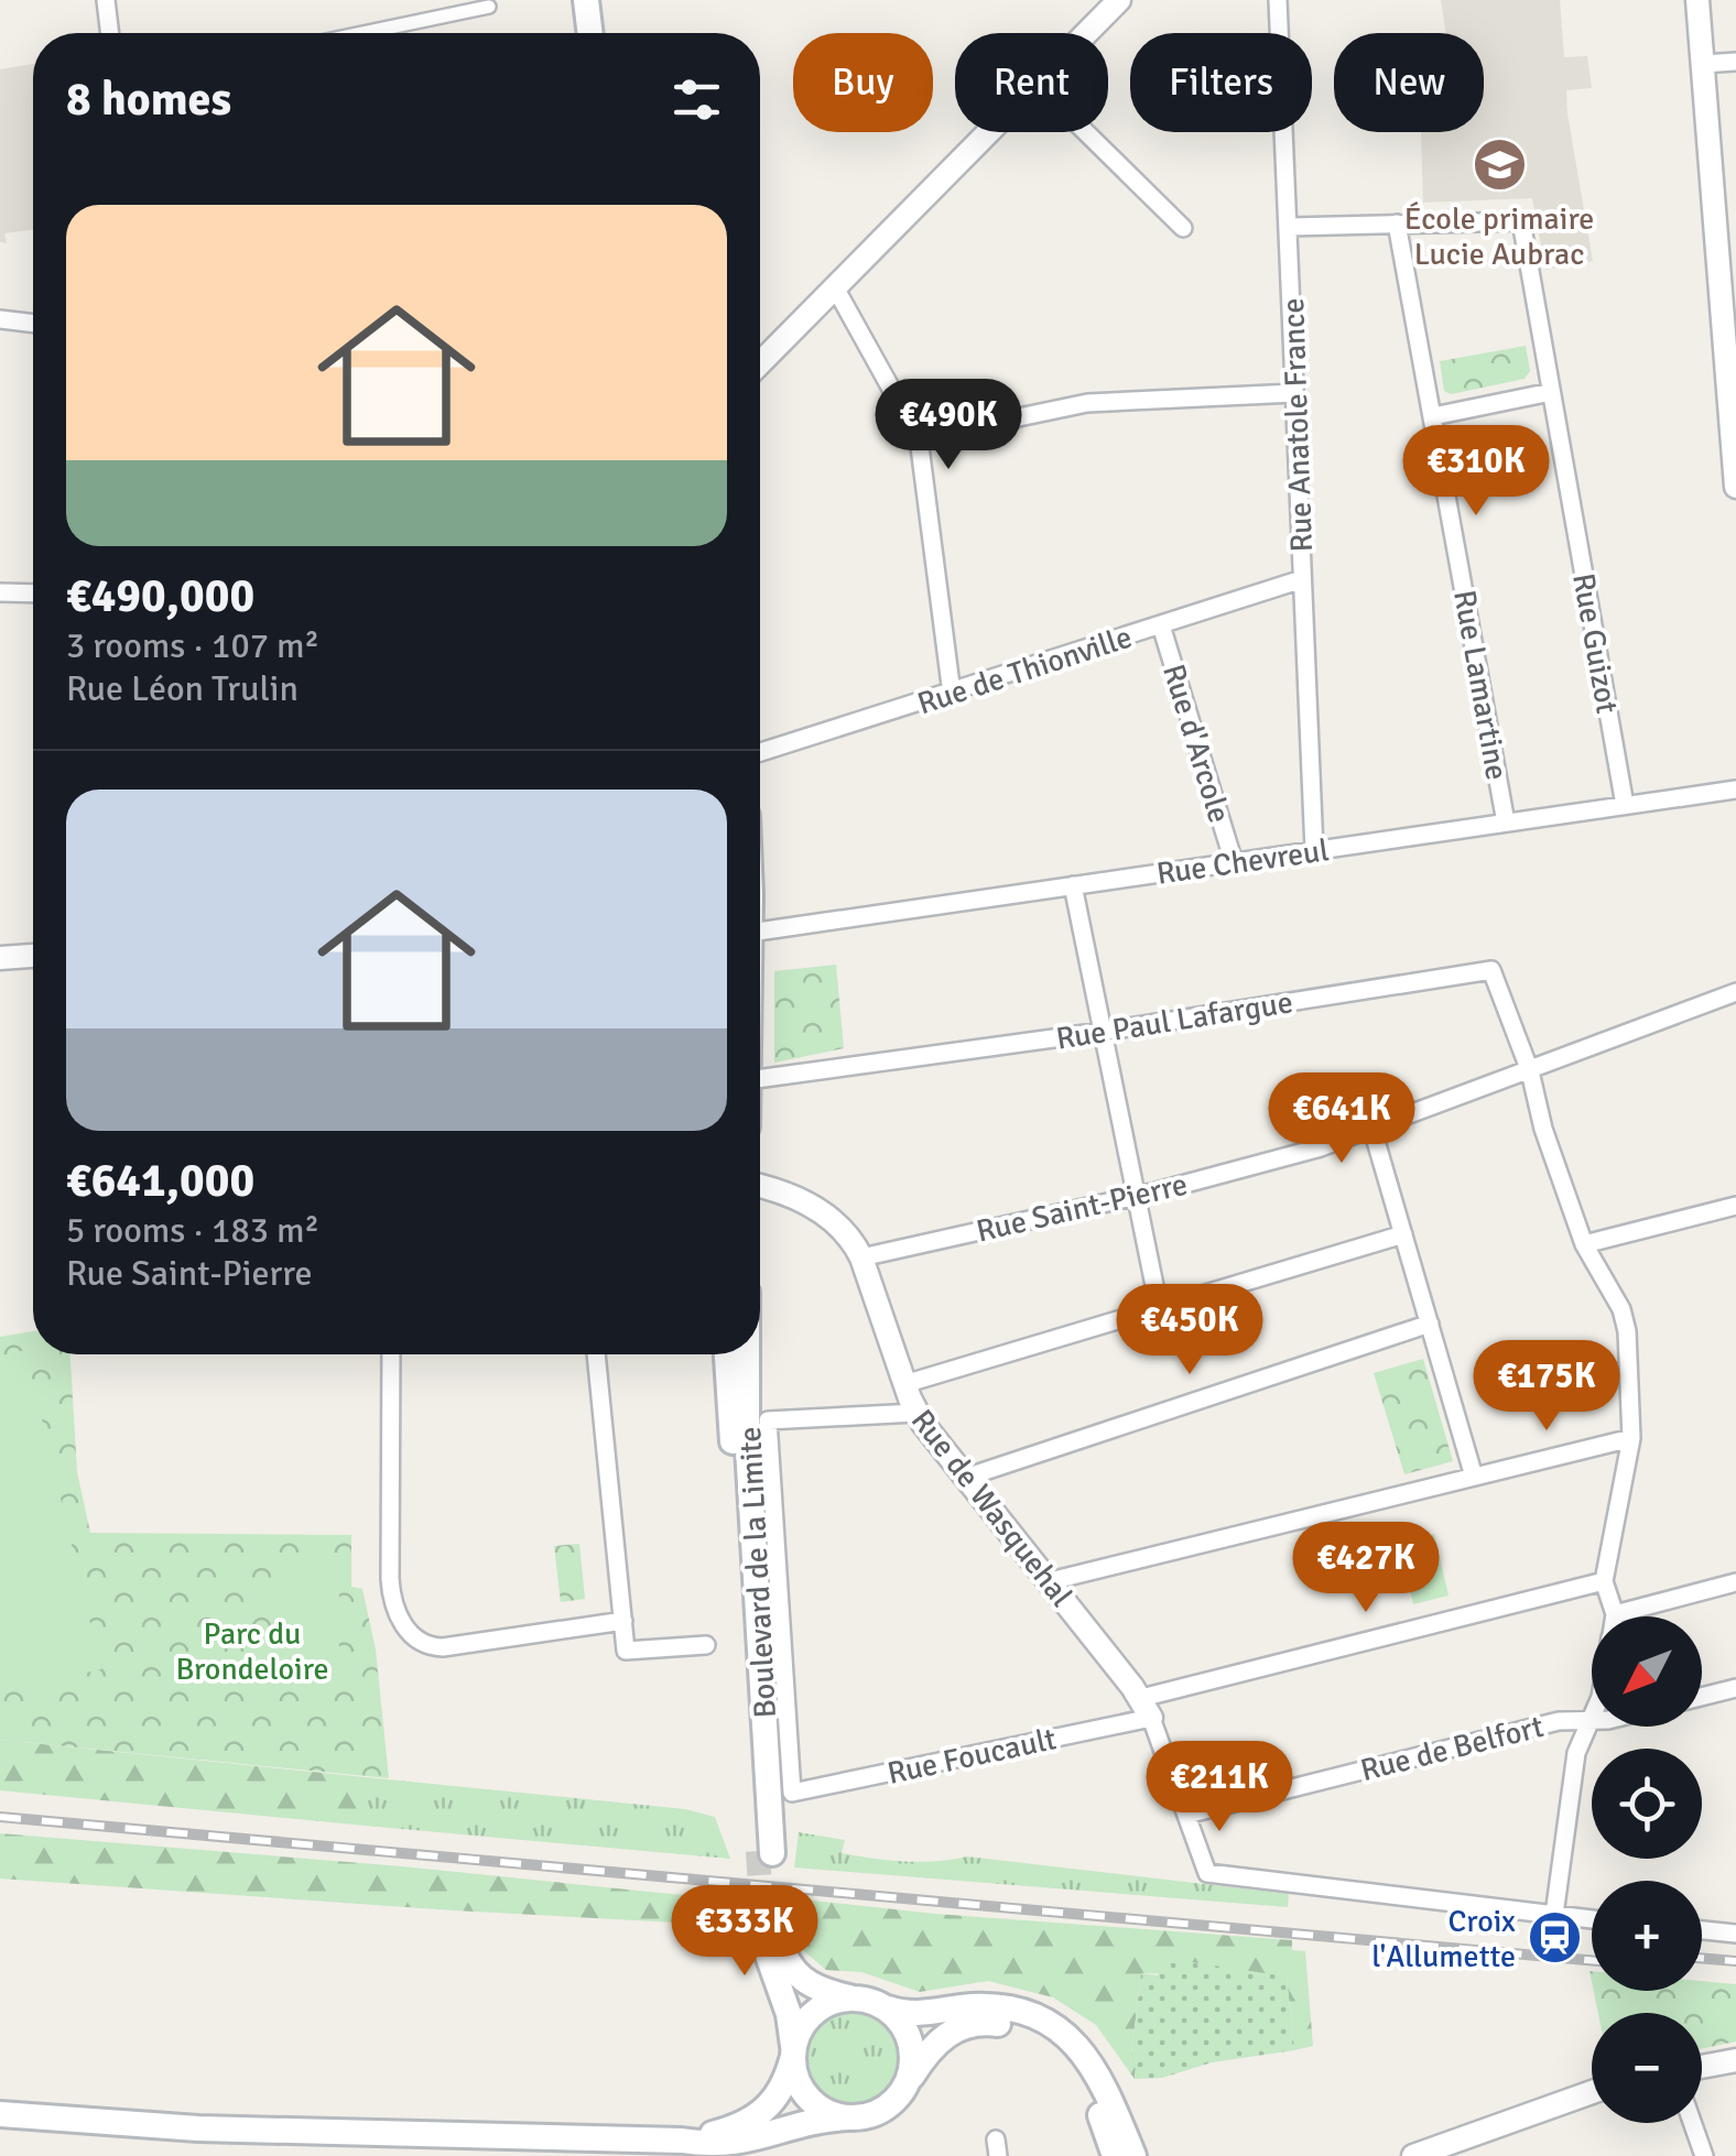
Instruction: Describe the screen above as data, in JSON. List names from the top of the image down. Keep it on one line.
{"streets":{"main road":["Boulevard de la Limite"],"street":["Rue Anatole France","Rue Guizot","Rue de Thionville","Rue Lamartine","Rue d'Arcole","Rue Chevreul","Rue Paul Lafargue","Rue Saint-Pierre","Rue de Wasquehal","Rue de Belfort","Rue Foucault"]},"crossings":[["Rue Anatole France","Rue de Thionville"],["Rue Anatole France","Rue Chevreul"],["Rue Guizot","Rue Lamartine"],["Rue Guizot","Rue Chevreul"],["Rue de Thionville","Rue d'Arcole"],["Rue Lamartine","Rue Chevreul"],["Rue d'Arcole","Rue Chevreul"],["Rue Paul Lafargue","Rue Saint-Pierre"],["Rue Saint-Pierre","Rue de Wasquehal"],["Rue de Wasquehal","Rue de Belfort"],["Rue de Wasquehal","Rue Foucault"]],"parks":["Parc du Brondeloire"],"places":{"school or university":["École primaire Lucie Aubrac"],"station":["Croix l'Allumette"]},"north":"bottom left","page":{"chip":["Buy","Rent","Filters","New"],"heading":"8 homes","list":[{"name":"€490,000","note":"3 rooms · 107 m² · Rue Léon Trulin"},{"name":"€641,000","note":"5 rooms · 183 m² · Rue Saint-Pierre"}],"price":["€490K","€310K","€641K","€450K","€175K","€427K","€211K","€333K"],"map_buttons":["+","−"]}}
